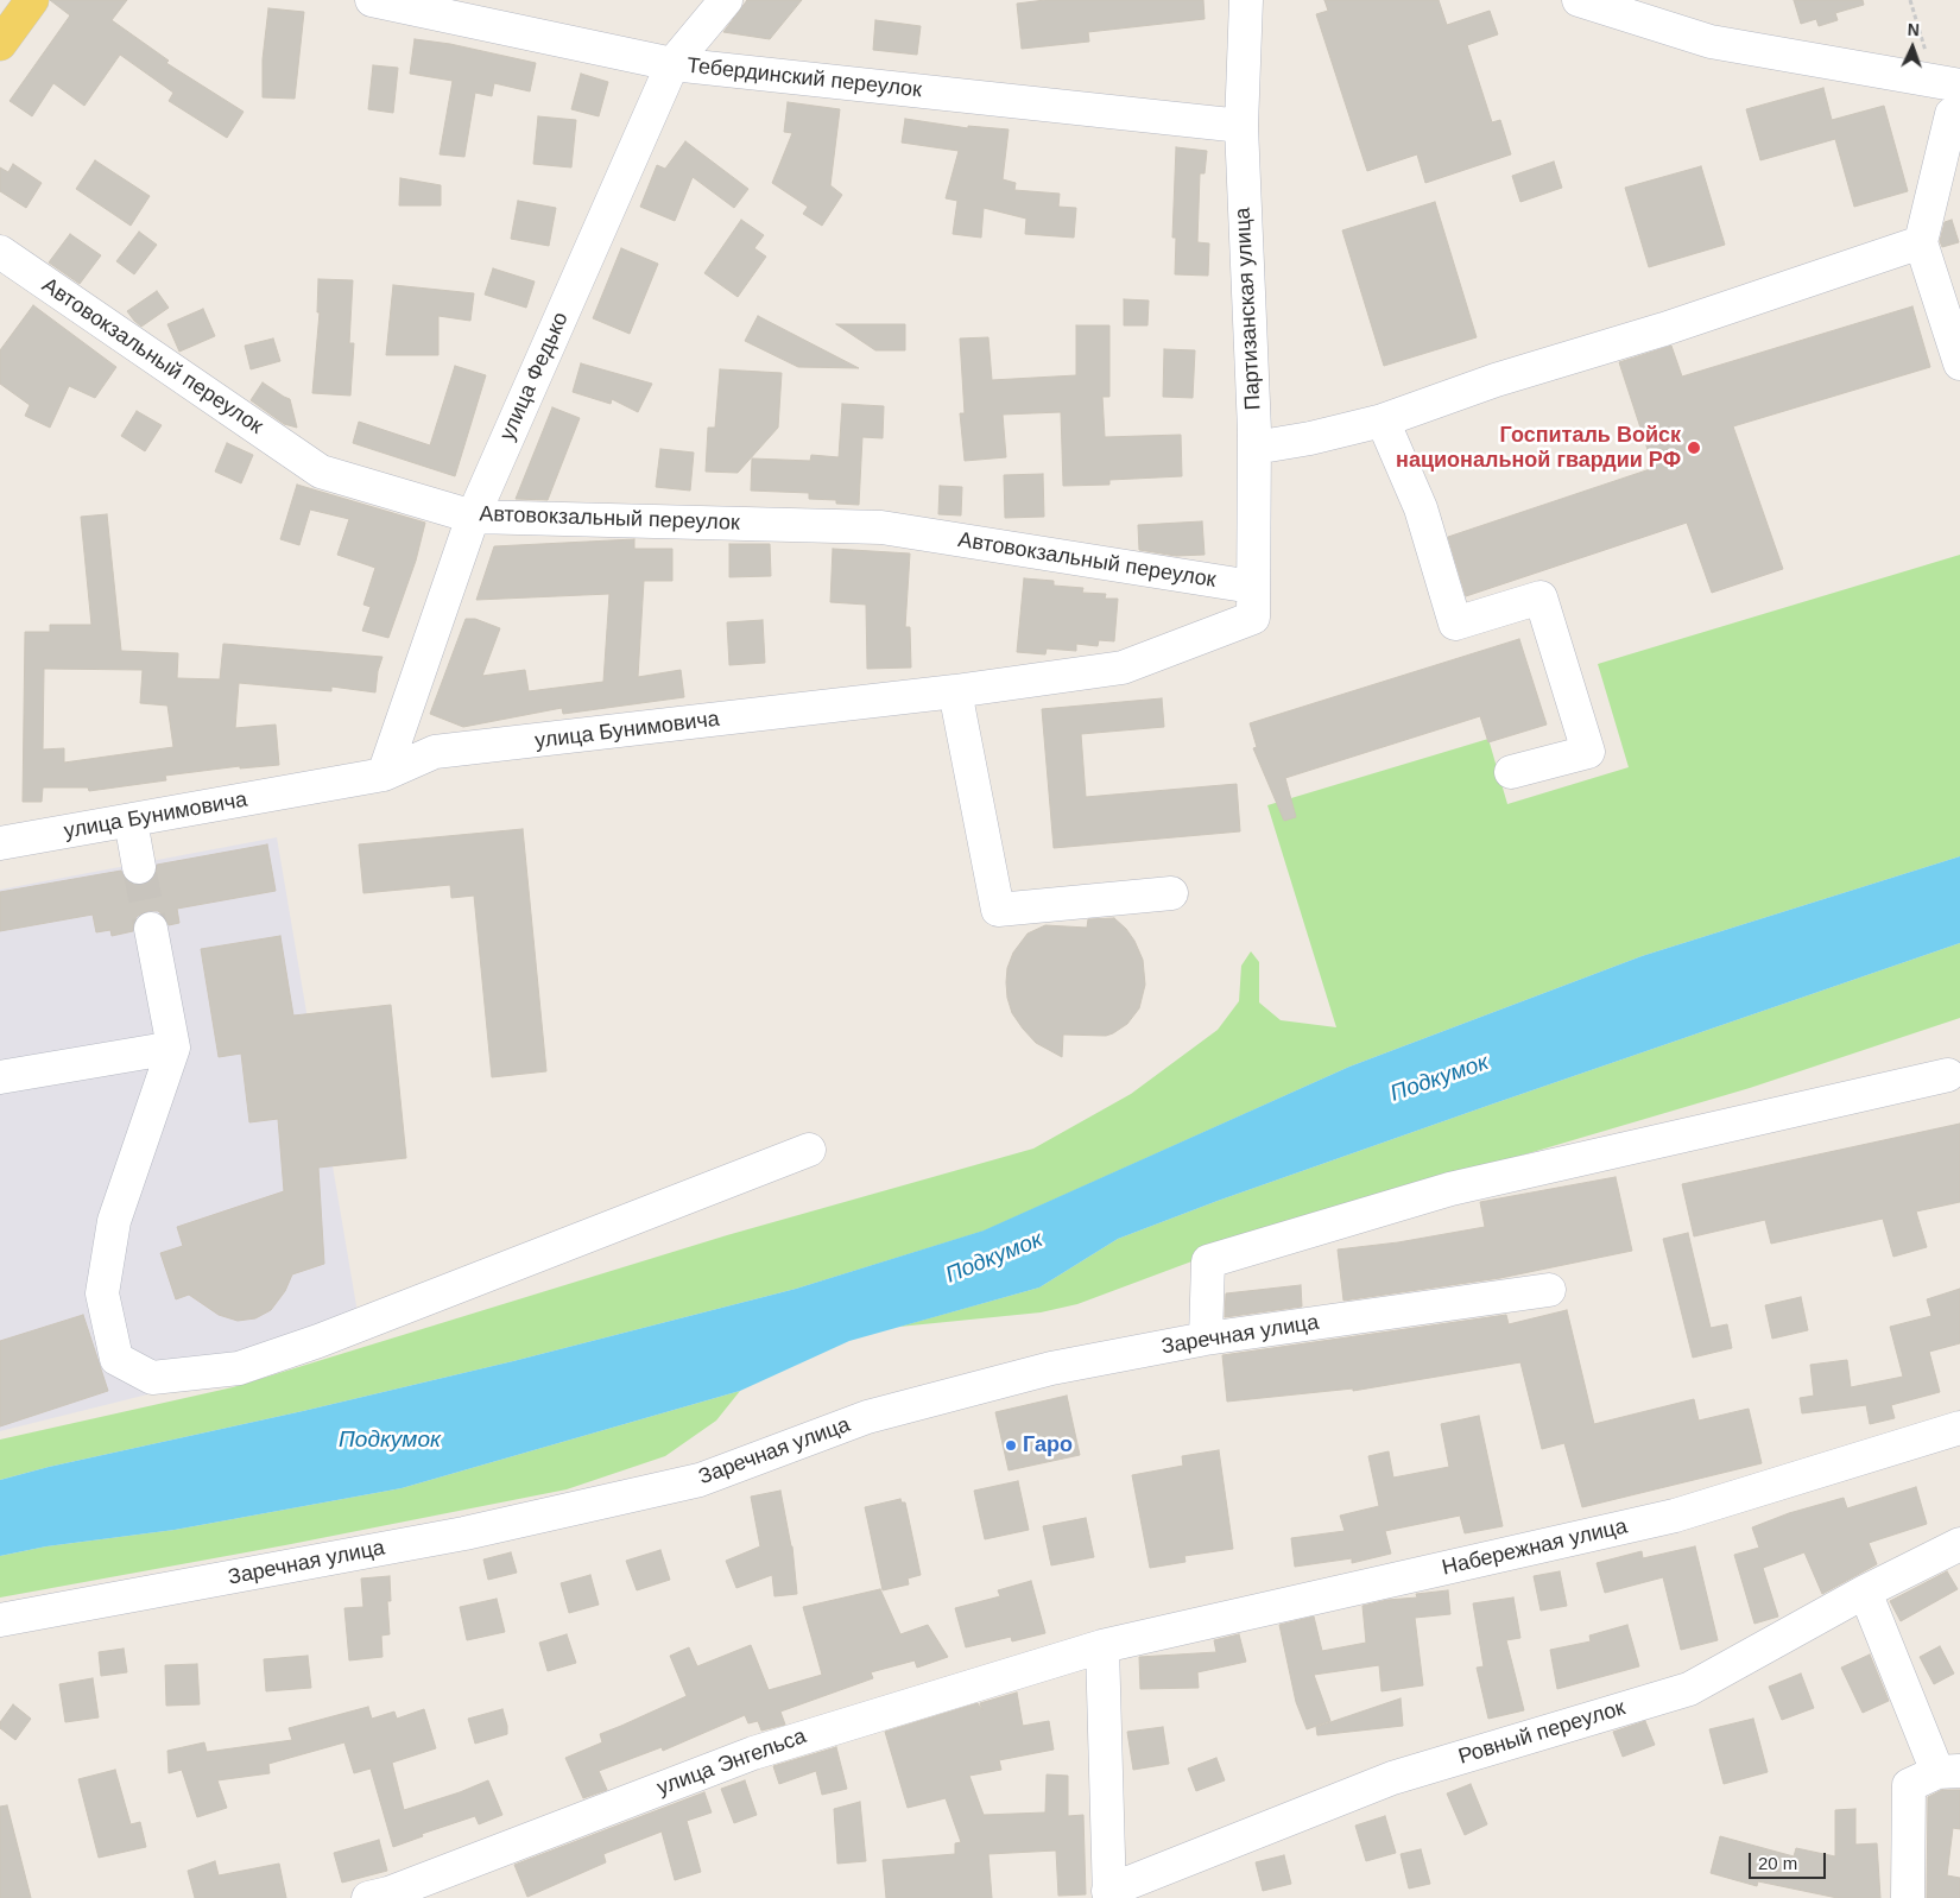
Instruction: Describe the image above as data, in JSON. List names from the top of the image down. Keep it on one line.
{"streets":{"street":["Тебердинский переулок","Партизанская улица","Автовокзальный переулок","улица Федько","улица Бунимовича","Заречная улица","Набережная улица","Ровный переулок","улица Энгельса"]},"crossings":[["Тебердинский переулок","Партизанская улица"],["Тебердинский переулок","улица Федько"],["Партизанская улица","Автовокзальный переулок"],["Партизанская улица","улица Бунимовича"],["Автовокзальный переулок","улица Федько"],["Автовокзальный переулок","улица Бунимовича"],["улица Федько","улица Бунимовича"],["Набережная улица","улица Энгельса"]],"water":["Подкумок"],"places":["Госпиталь Войск национальной гвардии РФ","Гаро"],"scale_bar":"20 m","north":"top"}
